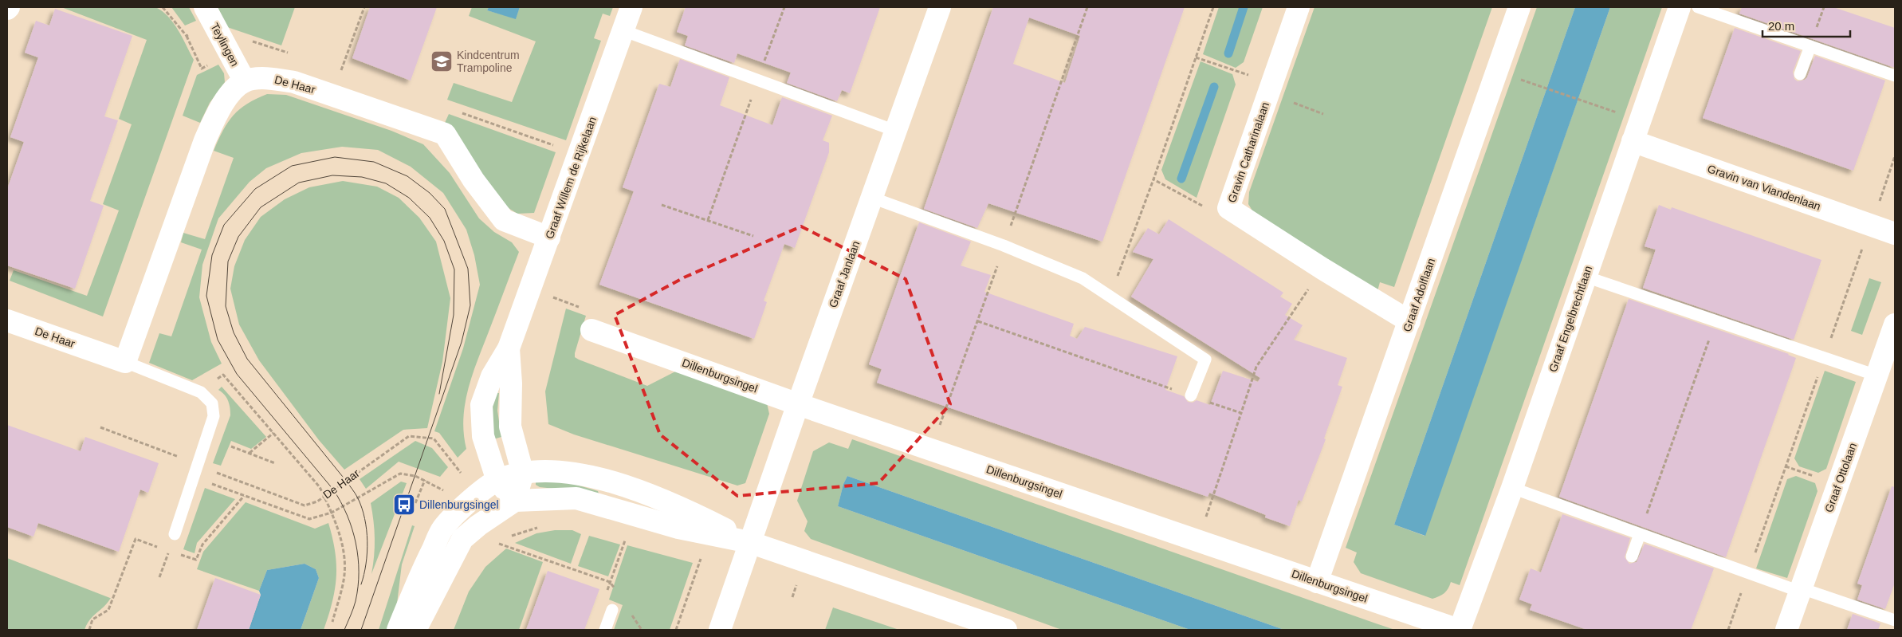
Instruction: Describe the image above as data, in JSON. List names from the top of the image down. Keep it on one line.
{"streets":{"street":["Teylingen","De Haar","Gravin Catharinalaan","Graaf Willem de Rijkelaan","Gravin van Viandenlaan","Graaf Janlaan","Graaf Adolflaan","Graaf Engelbrechtlaan","Dillenburgsingel","Graaf Ottolaan"]},"crossings":[["Teylingen","De Haar"],["De Haar","Graaf Willem de Rijkelaan"],["Gravin Catharinalaan","Graaf Adolflaan"],["Gravin van Viandenlaan","Graaf Engelbrechtlaan"],["Graaf Janlaan","Dillenburgsingel"],["Graaf Adolflaan","Dillenburgsingel"],["Graaf Engelbrechtlaan","Dillenburgsingel"]],"places":{"school or university":["Kindcentrum Trampoline"],"bus stop":["Dillenburgsingel"]},"scale_bar":"20 m"}
